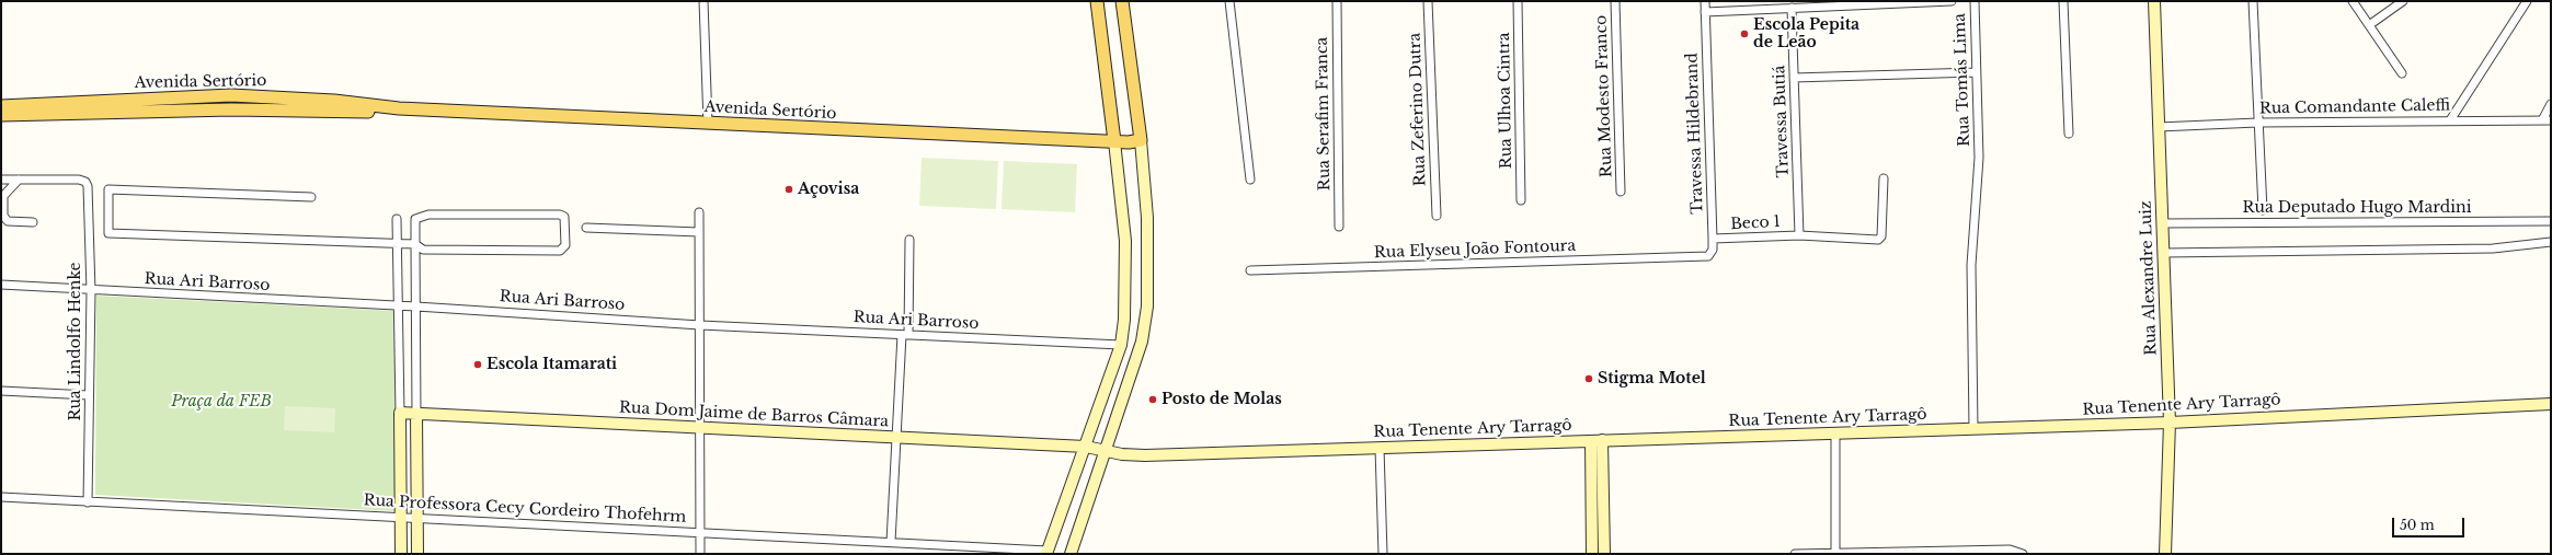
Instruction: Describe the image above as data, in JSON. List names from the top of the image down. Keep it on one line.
{"streets":{"main road":["Avenida Sertório","Rua Alexandre Luiz","Rua Tenente Ary Tarragô","Rua Dom Jaime de Barros Câmara"],"street":["Rua Tomás Lima","Rua Modesto Franco","Rua Ulhoa Cintra","Rua Comandante Caleffi","Rua Zeferino Dutra","Rua Serafim Franca","Travessa Butiá","Travessa Hildebrand","Rua Deputado Hugo Mardini","Beco 1","Rua Elyseu João Fontoura","Rua Ari Barroso","Rua Lindolfo Henke","Rua Professora Cecy Cordeiro Thofehrm"]},"crossings":[["Rua Tomás Lima","Rua Tenente Ary Tarragô"],["Rua Comandante Caleffi","Rua Alexandre Luiz"],["Travessa Butiá","Beco 1"],["Travessa Hildebrand","Beco 1"],["Travessa Hildebrand","Rua Elyseu João Fontoura"],["Rua Deputado Hugo Mardini","Rua Alexandre Luiz"],["Rua Alexandre Luiz","Rua Tenente Ary Tarragô"],["Rua Ari Barroso","Rua Lindolfo Henke"],["Rua Lindolfo Henke","Rua Professora Cecy Cordeiro Thofehrm"],["Rua Tenente Ary Tarragô","Rua Dom Jaime de Barros Câmara"]],"parks":["Praça da FEB"],"places":["Escola Pepita de Leão","Açovisa","Escola Itamarati","Stigma Motel","Posto de Molas"],"scale_bar":"50 m"}
